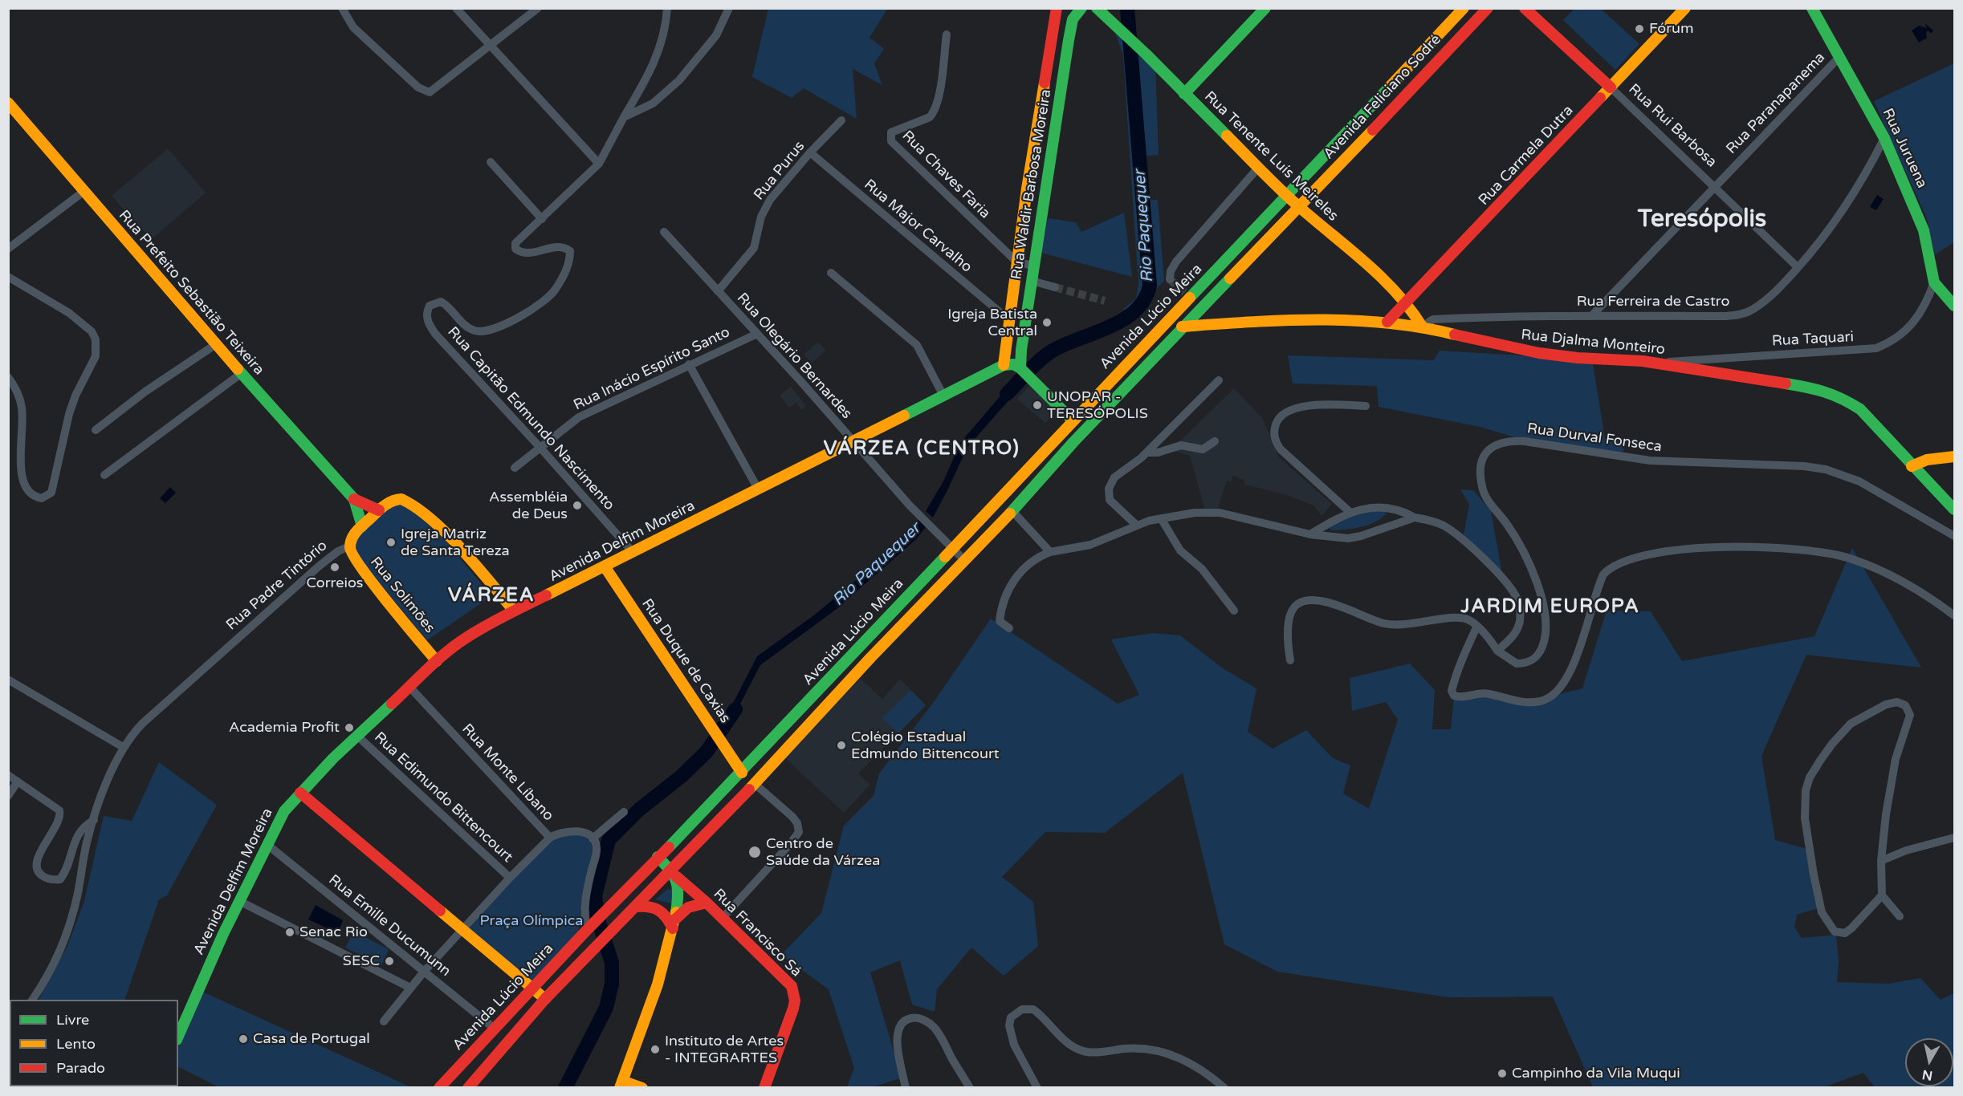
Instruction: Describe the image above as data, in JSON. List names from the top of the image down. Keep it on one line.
{"streets":{"main road":["Avenida Feliciano Sodré","Rua Rui Barbosa","Rua Juruena","Rua Carmela Dutra","Rua Tenente Luís Meireles","Rua Waldir Barbosa Moreira","Rua Prefeito Sebastião Teixeira","Avenida Lúcio Meira","Rua Djalma Monteiro","Avenida Delfim Moreira","Rua Padre Tintório","Rua Solimões","Rua Duque de Caxias","Rua Francisco Sá"],"street":["Rua Paranapanema","Rua Purus","Rua Chaves Faria","Rua Major Carvalho","Rua Ferreira de Castro","Rua Taquari","Rua Olegário Bernardes","Rua Inácio Espírito Santo","Rua Capitão Edmundo Nascimento","Rua Durval Fonseca","Rua Monte Líbano","Rua Edimundo Bittencourt","Rua Emille Ducumunn"]},"crossings":[["Avenida Feliciano Sodré","Rua Tenente Luís Meireles"],["Avenida Feliciano Sodré","Avenida Lúcio Meira"],["Rua Paranapanema","Rua Rui Barbosa"],["Rua Paranapanema","Rua Juruena"],["Rua Paranapanema","Rua Ferreira de Castro"],["Rua Rui Barbosa","Rua Carmela Dutra"],["Rua Rui Barbosa","Rua Ferreira de Castro"],["Rua Juruena","Rua Ferreira de Castro"],["Rua Juruena","Rua Taquari"],["Rua Carmela Dutra","Rua Tenente Luís Meireles"],["Rua Carmela Dutra","Rua Djalma Monteiro"],["Rua Tenente Luís Meireles","Rua Ferreira de Castro"],["Rua Tenente Luís Meireles","Avenida Lúcio Meira"],["Rua Tenente Luís Meireles","Rua Djalma Monteiro"],["Rua Purus","Rua Major Carvalho"],["Rua Purus","Rua Olegário Bernardes"],["Rua Chaves Faria","Rua Waldir Barbosa Moreira"],["Rua Waldir Barbosa Moreira","Rua Major Carvalho"],["Rua Waldir Barbosa Moreira","Avenida Delfim Moreira"],["Rua Ferreira de Castro","Rua Djalma Monteiro"],["Avenida Lúcio Meira","Rua Djalma Monteiro"],["Avenida Lúcio Meira","Rua Olegário Bernardes"],["Avenida Lúcio Meira","Rua Duque de Caxias"],["Avenida Lúcio Meira","Rua Emille Ducumunn"],["Avenida Lúcio Meira","Rua Francisco Sá"],["Rua Taquari","Rua Djalma Monteiro"],["Rua Olegário Bernardes","Rua Inácio Espírito Santo"],["Rua Olegário Bernardes","Avenida Delfim Moreira"],["Rua Inácio Espírito Santo","Rua Capitão Edmundo Nascimento"],["Rua Capitão Edmundo Nascimento","Avenida Delfim Moreira"],["Avenida Delfim Moreira","Rua Padre Tintório"],["Avenida Delfim Moreira","Rua Solimões"],["Avenida Delfim Moreira","Rua Duque de Caxias"],["Avenida Delfim Moreira","Rua Monte Líbano"],["Avenida Delfim Moreira","Rua Edimundo Bittencourt"],["Avenida Delfim Moreira","Rua Emille Ducumunn"],["Rua Padre Tintório","Rua Solimões"]],"districts":["Teresópolis","VÁRZEA (CENTRO)","VÁRZEA","JARDIM EUROPA"],"water":["Rio Paquequer"],"parks":["Praça Olímpica"],"places":["Fórum","Igreja Batista Central","UNOPAR - TERESÓPOLIS","Assembléia de Deus","Igreja Matriz de Santa Tereza","Correios","Academia Profit","Colégio Estadual Edmundo Bittencourt","Centro de Saúde da Várzea","Senac Rio","SESC","Casa de Portugal","Instituto de Artes - INTEGRARTES","Campinho da Vila Muqui"],"legend":["Livre","Lento","Parado"],"north":"bottom"}
